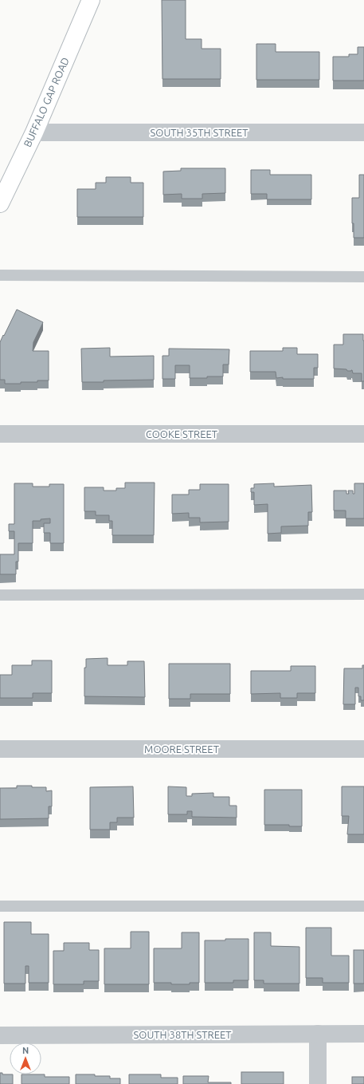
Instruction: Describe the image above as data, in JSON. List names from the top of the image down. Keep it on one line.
{"streets":{"main road":["BUFFALO GAP ROAD"],"street":["SOUTH 35TH STREET","COOKE STREET","MOORE STREET","SOUTH 38TH STREET"]},"crossings":[["BUFFALO GAP ROAD","SOUTH 35TH STREET"]],"north":"top"}
